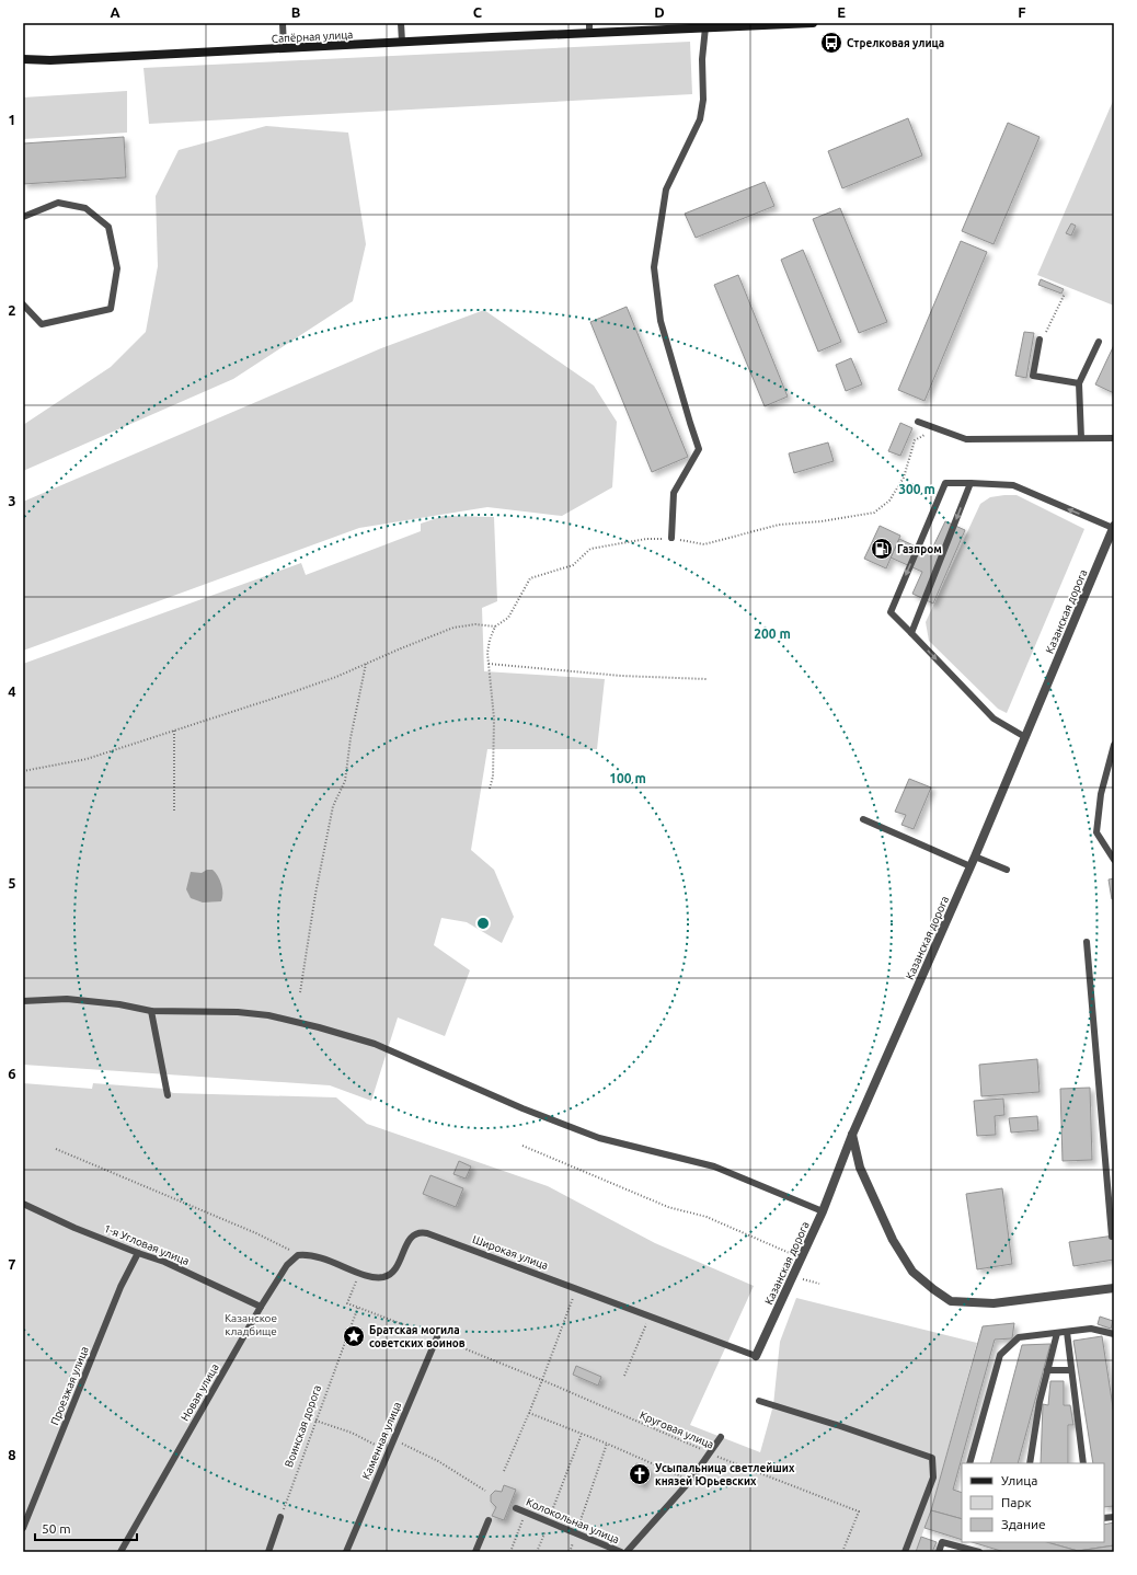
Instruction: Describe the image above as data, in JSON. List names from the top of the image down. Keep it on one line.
{"streets":{"street":["Сапёрная улица","Казанская дорога"],"lane":["1-я Угловая улица","Широкая улица","Проезжая улица","Новая улица","Каменная улица","Колокольная улица"],"path":["Воинская дорога","Круговая улица"]},"crossings":[["Казанская дорога","Широкая улица"],["1-я Угловая улица","Проезжая улица"],["1-я Угловая улица","Новая улица"],["Широкая улица","Новая улица"],["Воинская дорога","Круговая улица"],["Круговая улица","Каменная улица"]],"parks":["Казанское кладбище"],"places":{"bus stop":["Стрелковая улица"],"fuel station":["Газпром"],"place":["Братская могила советских воинов"],"church":["Усыпальница светлейших князей Юрьевских"]},"legend":["Улица","Парк","Здание"],"scale_bar":"50 m","grid":{"columns":["A","B","C","D","E","F"],"rows":["1","2","3","4","5","6","7","8"]},"rings":["300 m","200 m","100 m"]}
